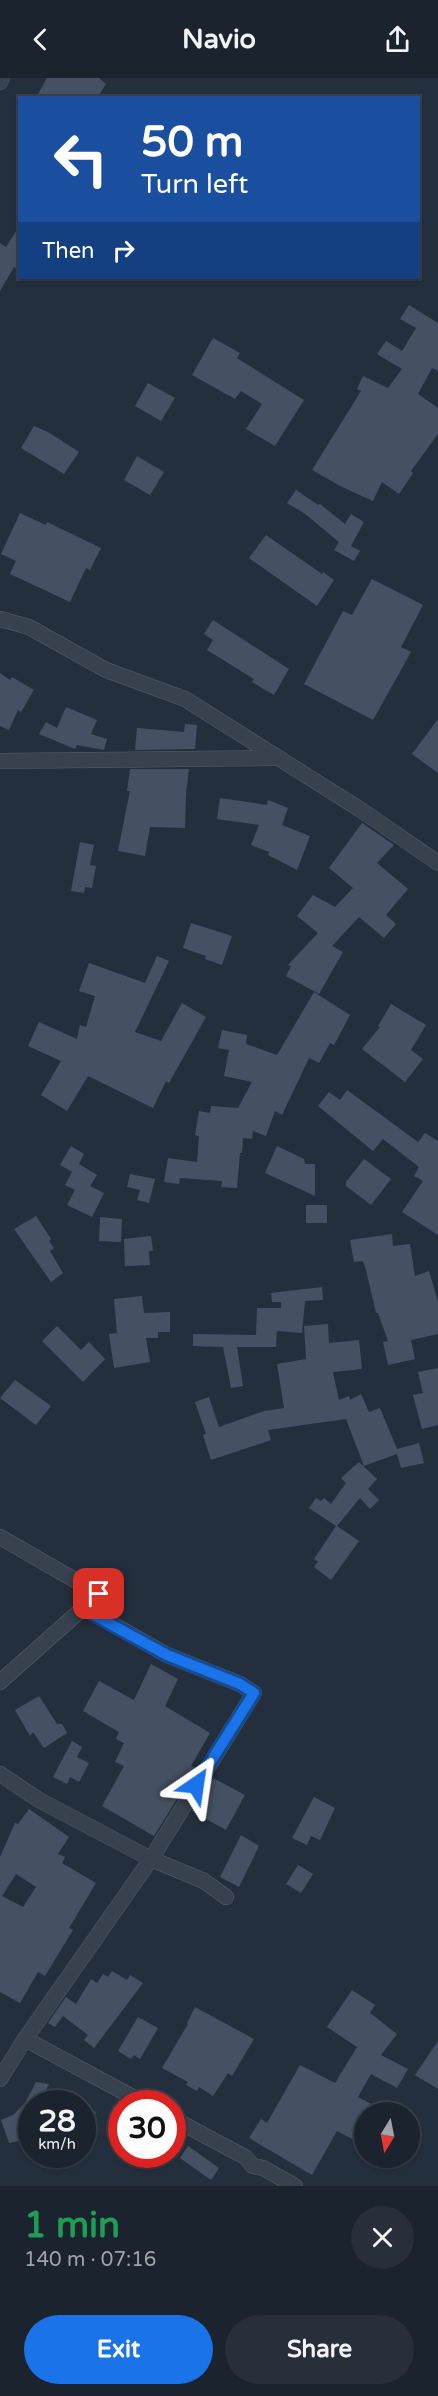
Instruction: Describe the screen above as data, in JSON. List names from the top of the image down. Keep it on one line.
{"north":"bottom","page":{"header":"Navio","turn":["50 m","Turn left"],"then":"Then","speed":"28 km/h","limit":"30","heading":["1 min","140 m · 07:16"],"buttons":["Exit","Share"]}}
